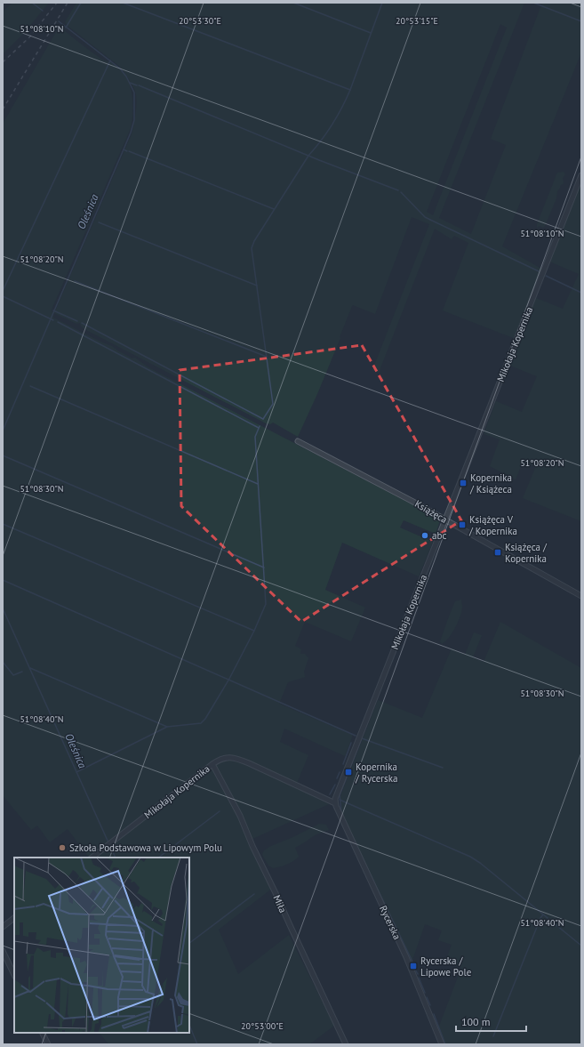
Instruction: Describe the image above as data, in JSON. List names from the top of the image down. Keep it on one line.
{"streets":{"street":["Mikołaja Kopernika","Książęca","Miła","Rycerska"]},"crossings":[["Mikołaja Kopernika","Książęca"],["Mikołaja Kopernika","Miła"],["Mikołaja Kopernika","Rycerska"]],"water":["Oleśnica"],"places":{"transit":["Kopernika / Książeca","Książęca V / Kopernika","Książęca / Kopernika","Kopernika / Rycerska","Rycerska / Lipowe Pole"],"other":["abc","Szkoła Podstawowa w Lipowym Polu"]},"scale_bar":"100 m","coordinates":["20°53'15\"E","20°53'30\"E","51°08'10\"N","51°08'20\"N","51°08'30\"N","51°08'40\"N","20°53'00\"E"]}
